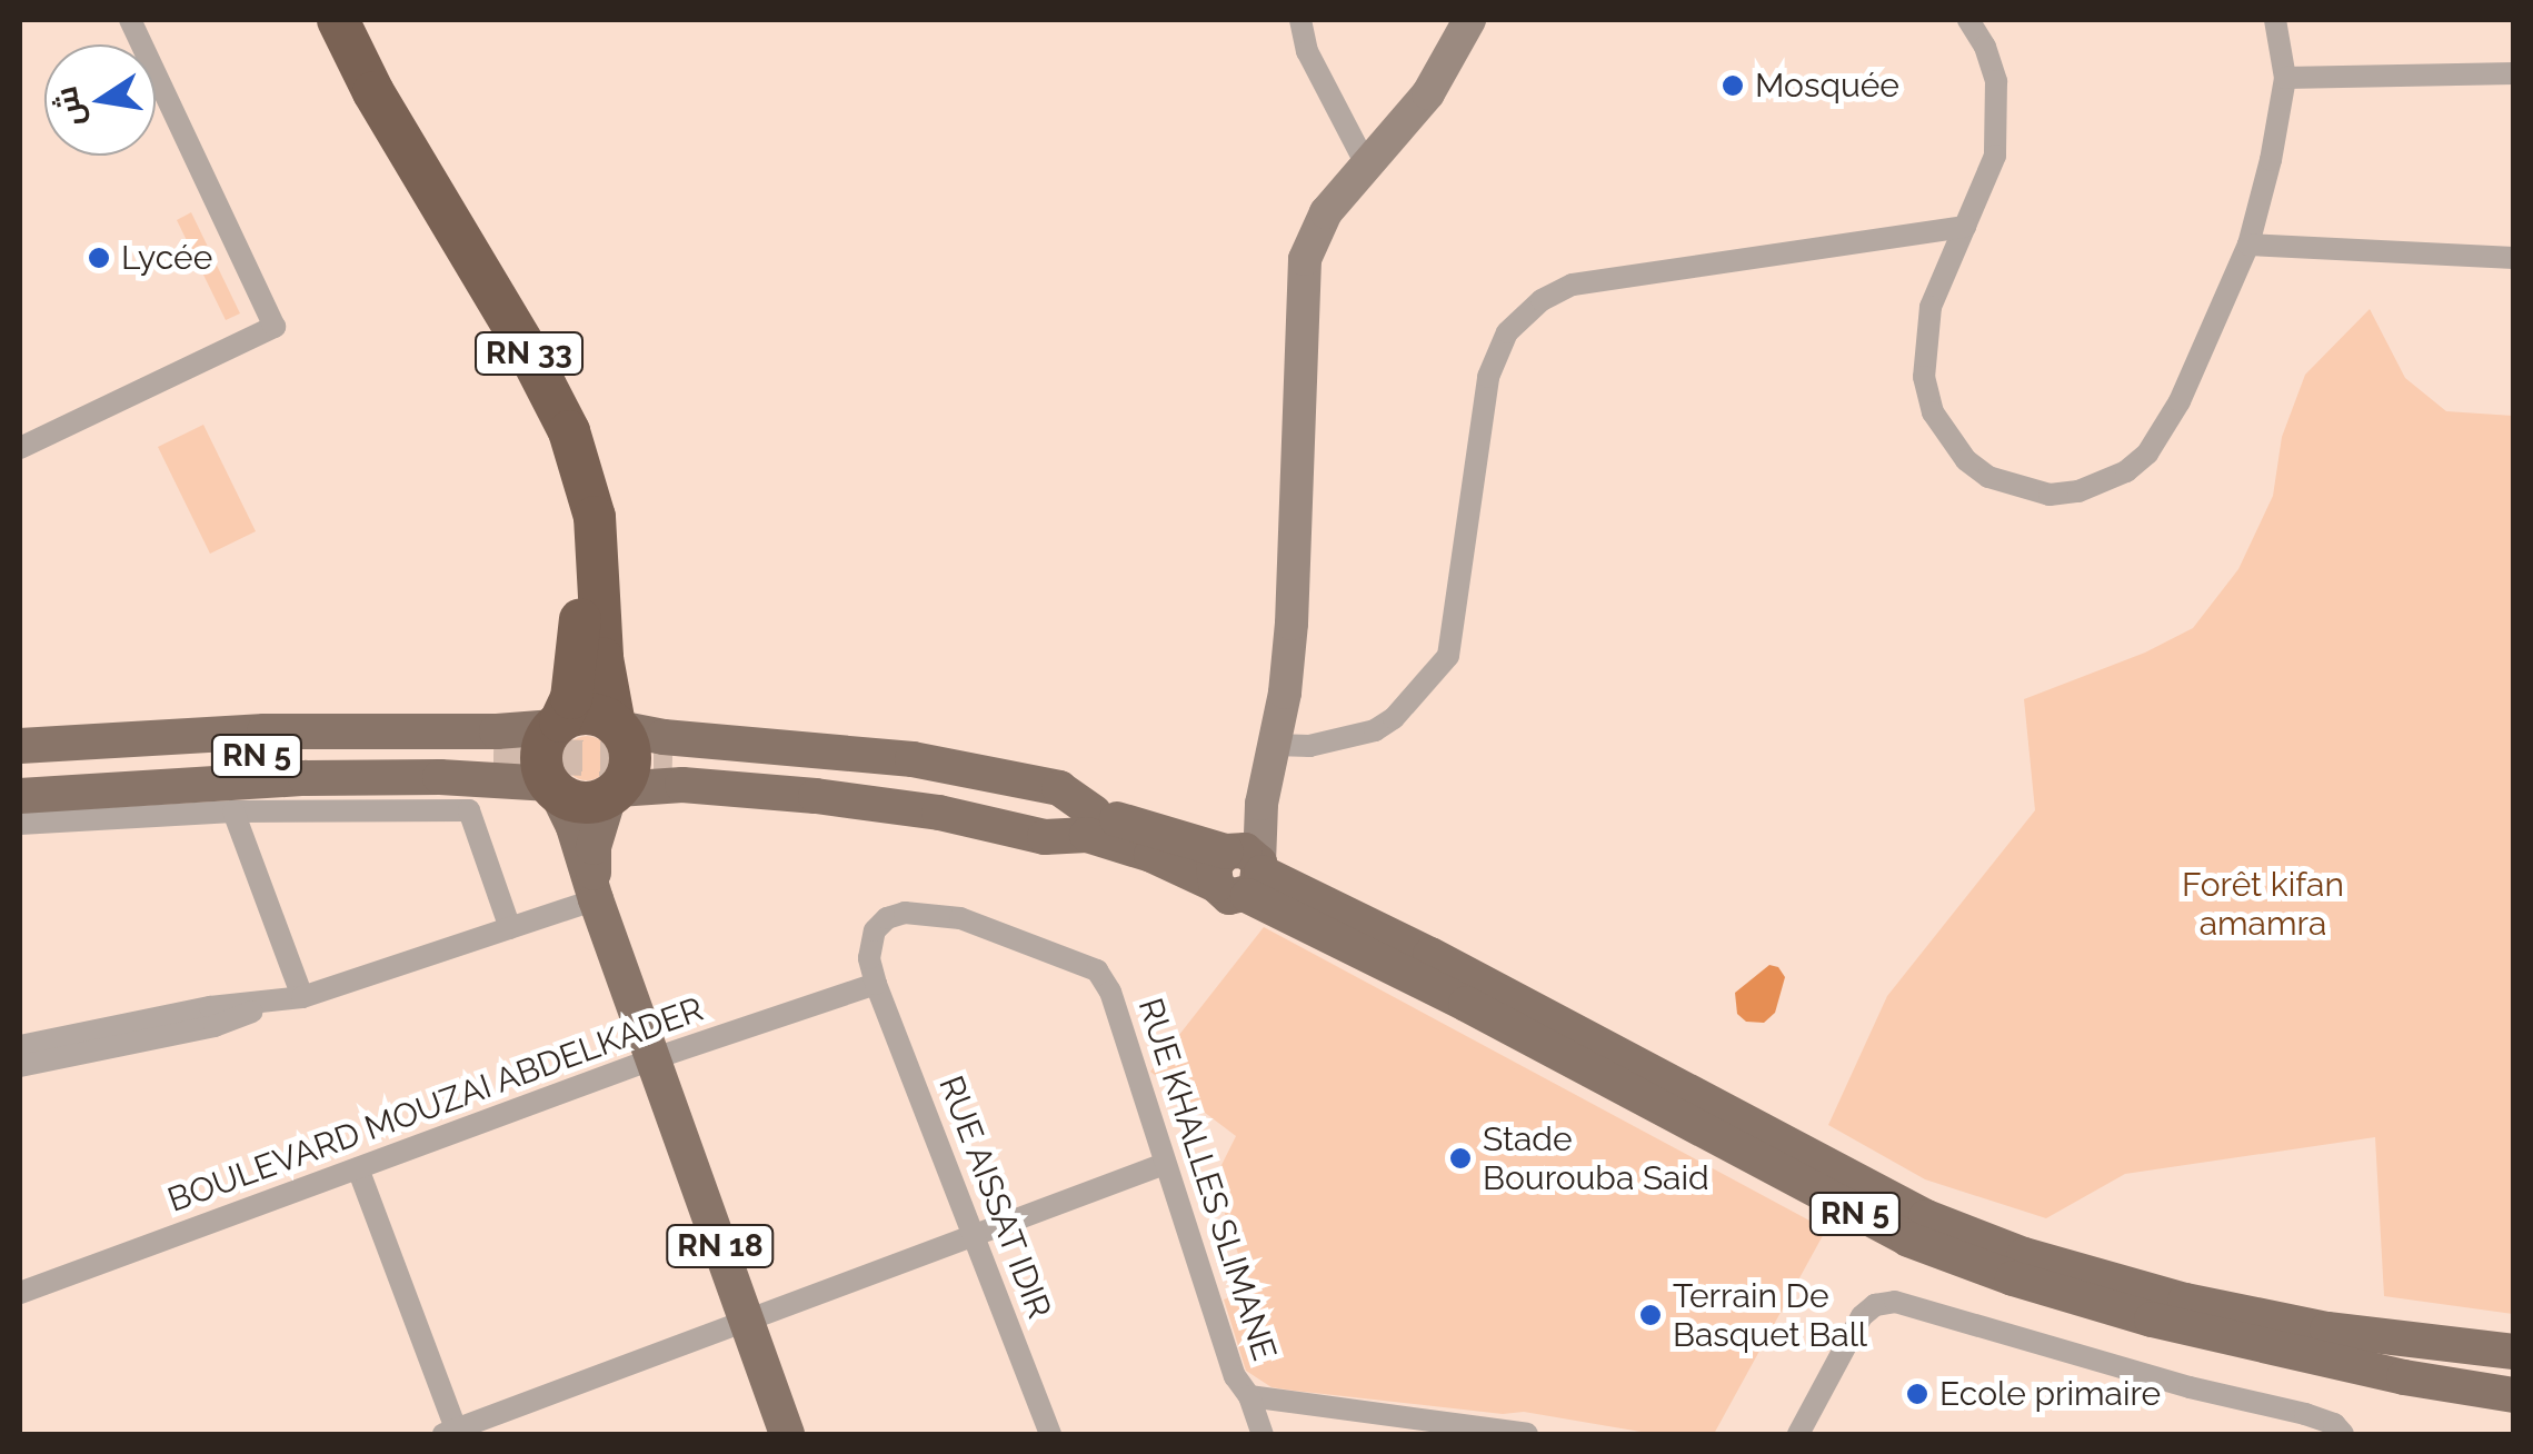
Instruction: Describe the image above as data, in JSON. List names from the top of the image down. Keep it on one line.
{"streets":{"highway":["RN 33"],"main road":["RN 5","RN 18"],"street":["BOULEVARD MOUZAI ABDELKADER","RUE KHALLES SLIMANE","RUE AISSAT IDIR"]},"crossings":[["RN 33","RN 18"],["BOULEVARD MOUZAI ABDELKADER","RUE KHALLES SLIMANE"],["BOULEVARD MOUZAI ABDELKADER","RUE AISSAT IDIR"],["BOULEVARD MOUZAI ABDELKADER","RN 18"],["RUE KHALLES SLIMANE","RUE AISSAT IDIR"]],"parks":["Forêt kifan amamra"],"places":["Mosquée","Lycée","Stade Bourouba Said","Terrain De Basquet Ball","Ecole primaire"],"north":"left"}
